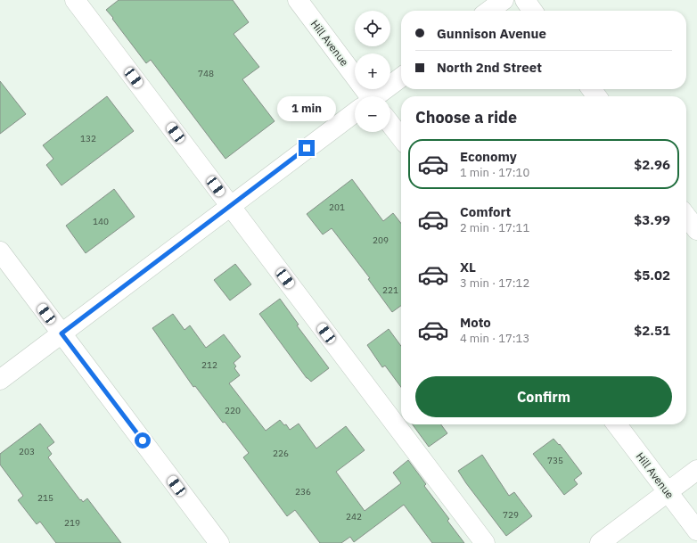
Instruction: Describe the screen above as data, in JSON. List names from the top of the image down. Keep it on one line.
{"streets":{"street":["Hill Avenue"]},"house_numbers":["748","132","201","140","209","221","212","220","203","226","735","236","215","729","242","219"],"page":{"map_buttons":["+","−"],"banner":["Gunnison Avenue","North 2nd Street"],"bubble":"1 min","heading":"Choose a ride","list":[{"name":"Economy","note":"1 min · 17:10","value":"$2.96"},{"name":"Comfort","note":"2 min · 17:11","value":"$3.99"},{"name":"XL","note":"3 min · 17:12","value":"$5.02"},{"name":"Moto","note":"4 min · 17:13","value":"$2.51"}],"buttons":"Confirm"}}
